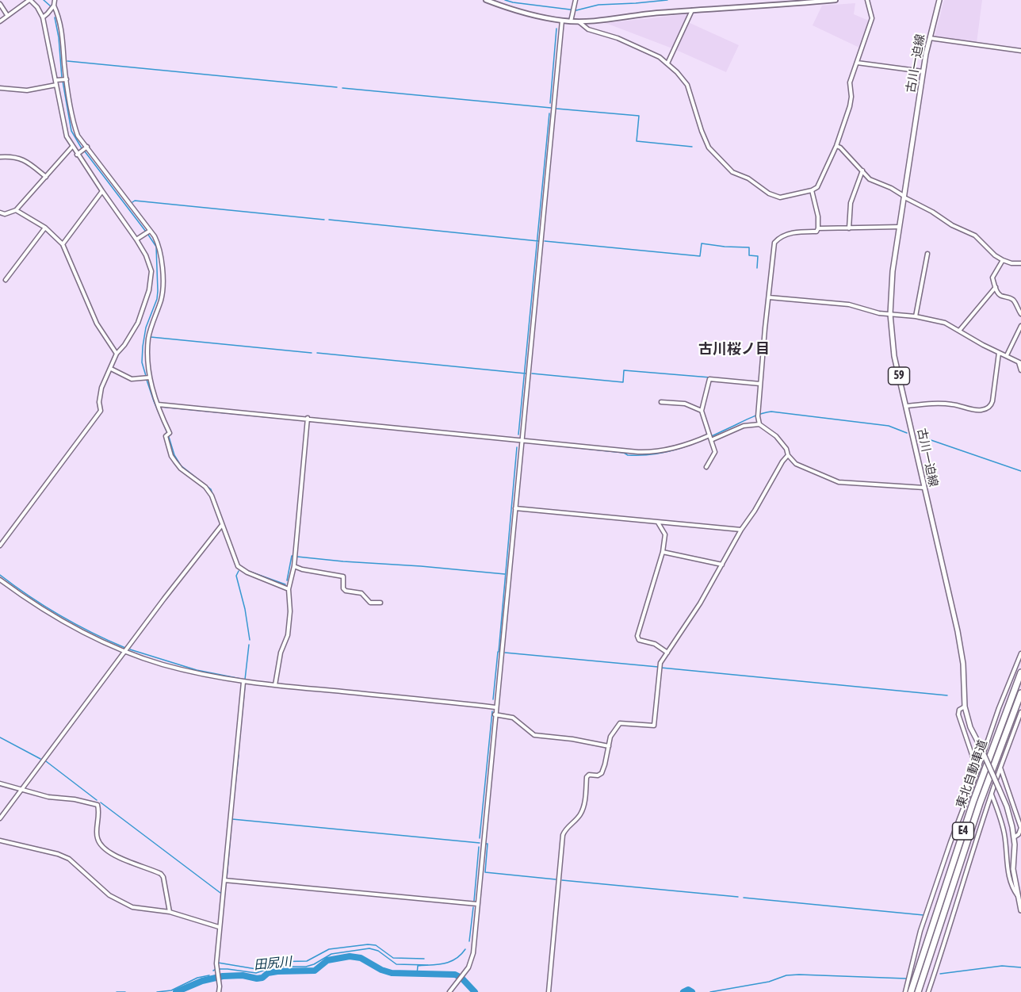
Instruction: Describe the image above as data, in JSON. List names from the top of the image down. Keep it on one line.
{"streets":{"highway":["東北自動車道","E4"],"main road":["古川一迫線","59"]},"districts":["古川桜ノ目"],"water":["田尻川"]}
